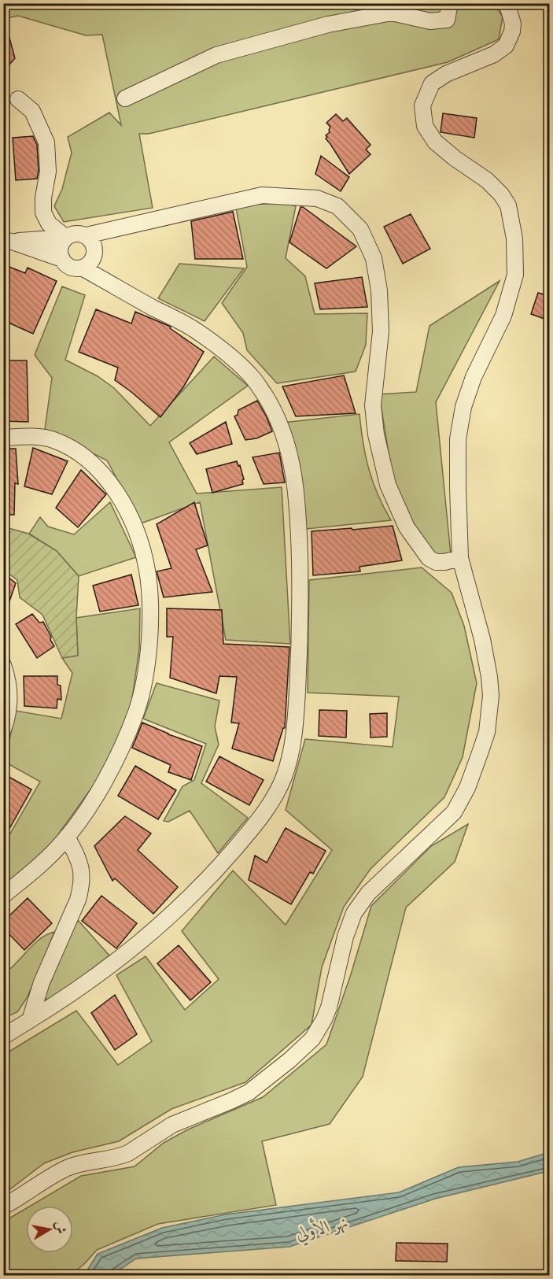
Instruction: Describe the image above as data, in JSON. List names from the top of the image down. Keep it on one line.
{"water":["نهر الأولي"],"north":"right"}
